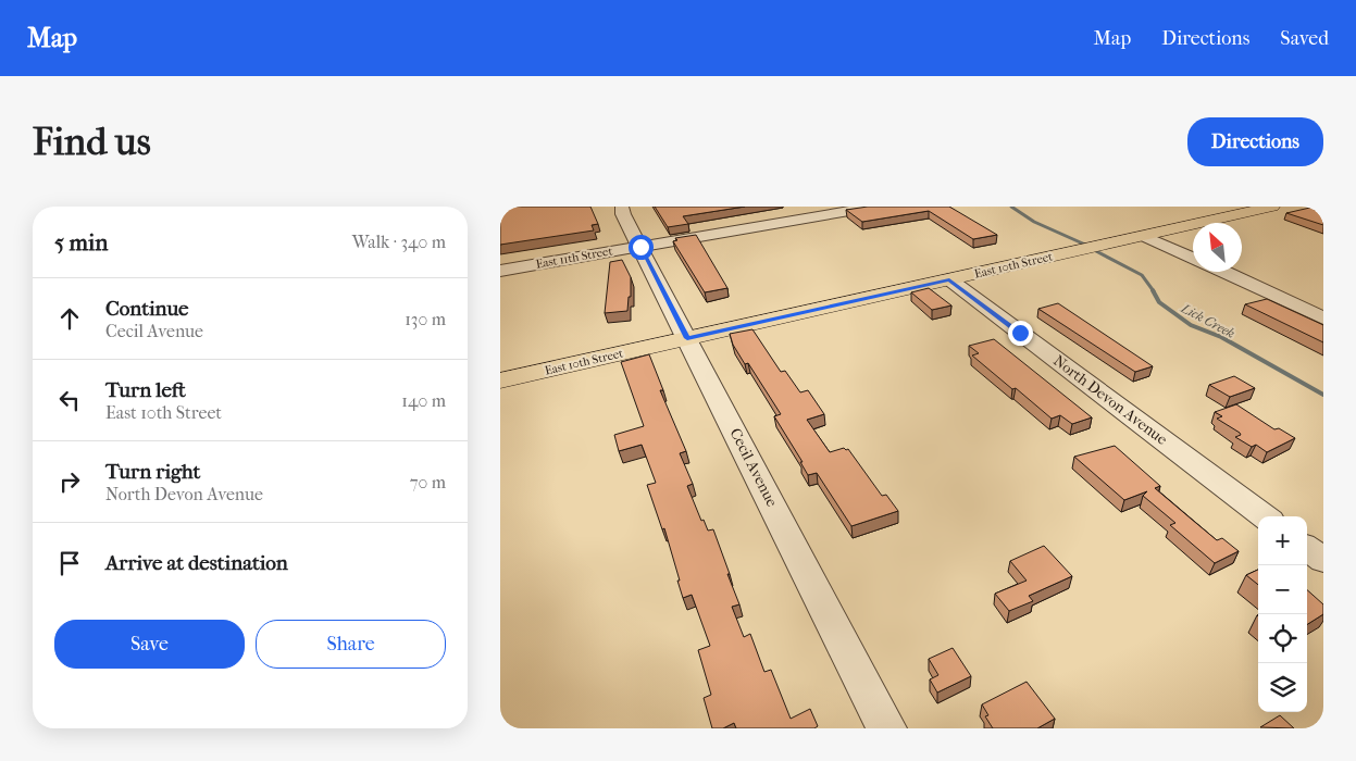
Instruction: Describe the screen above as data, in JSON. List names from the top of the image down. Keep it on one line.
{"streets":{"main road":["East 10th Street"],"street":["East 11th Street","North Devon Avenue","Cecil Avenue"]},"crossings":[["East 11th Street","Cecil Avenue"],["East 10th Street","North Devon Avenue"],["East 10th Street","Cecil Avenue"]],"water":["Lick Creek"],"north":"top left","page":{"header":"Map","nav":["Map","Directions","Saved"],"buttons":["Directions",["Save","Share"]],"title":"Find us","heading":["5 min","Walk · 340 m"],"list":[["Continue","Cecil Avenue","130 m"],["Turn left","East 10th Street","140 m"],["Turn right","North Devon Avenue","70 m"],"Arrive at destination"],"map_buttons":["+","−"]}}
